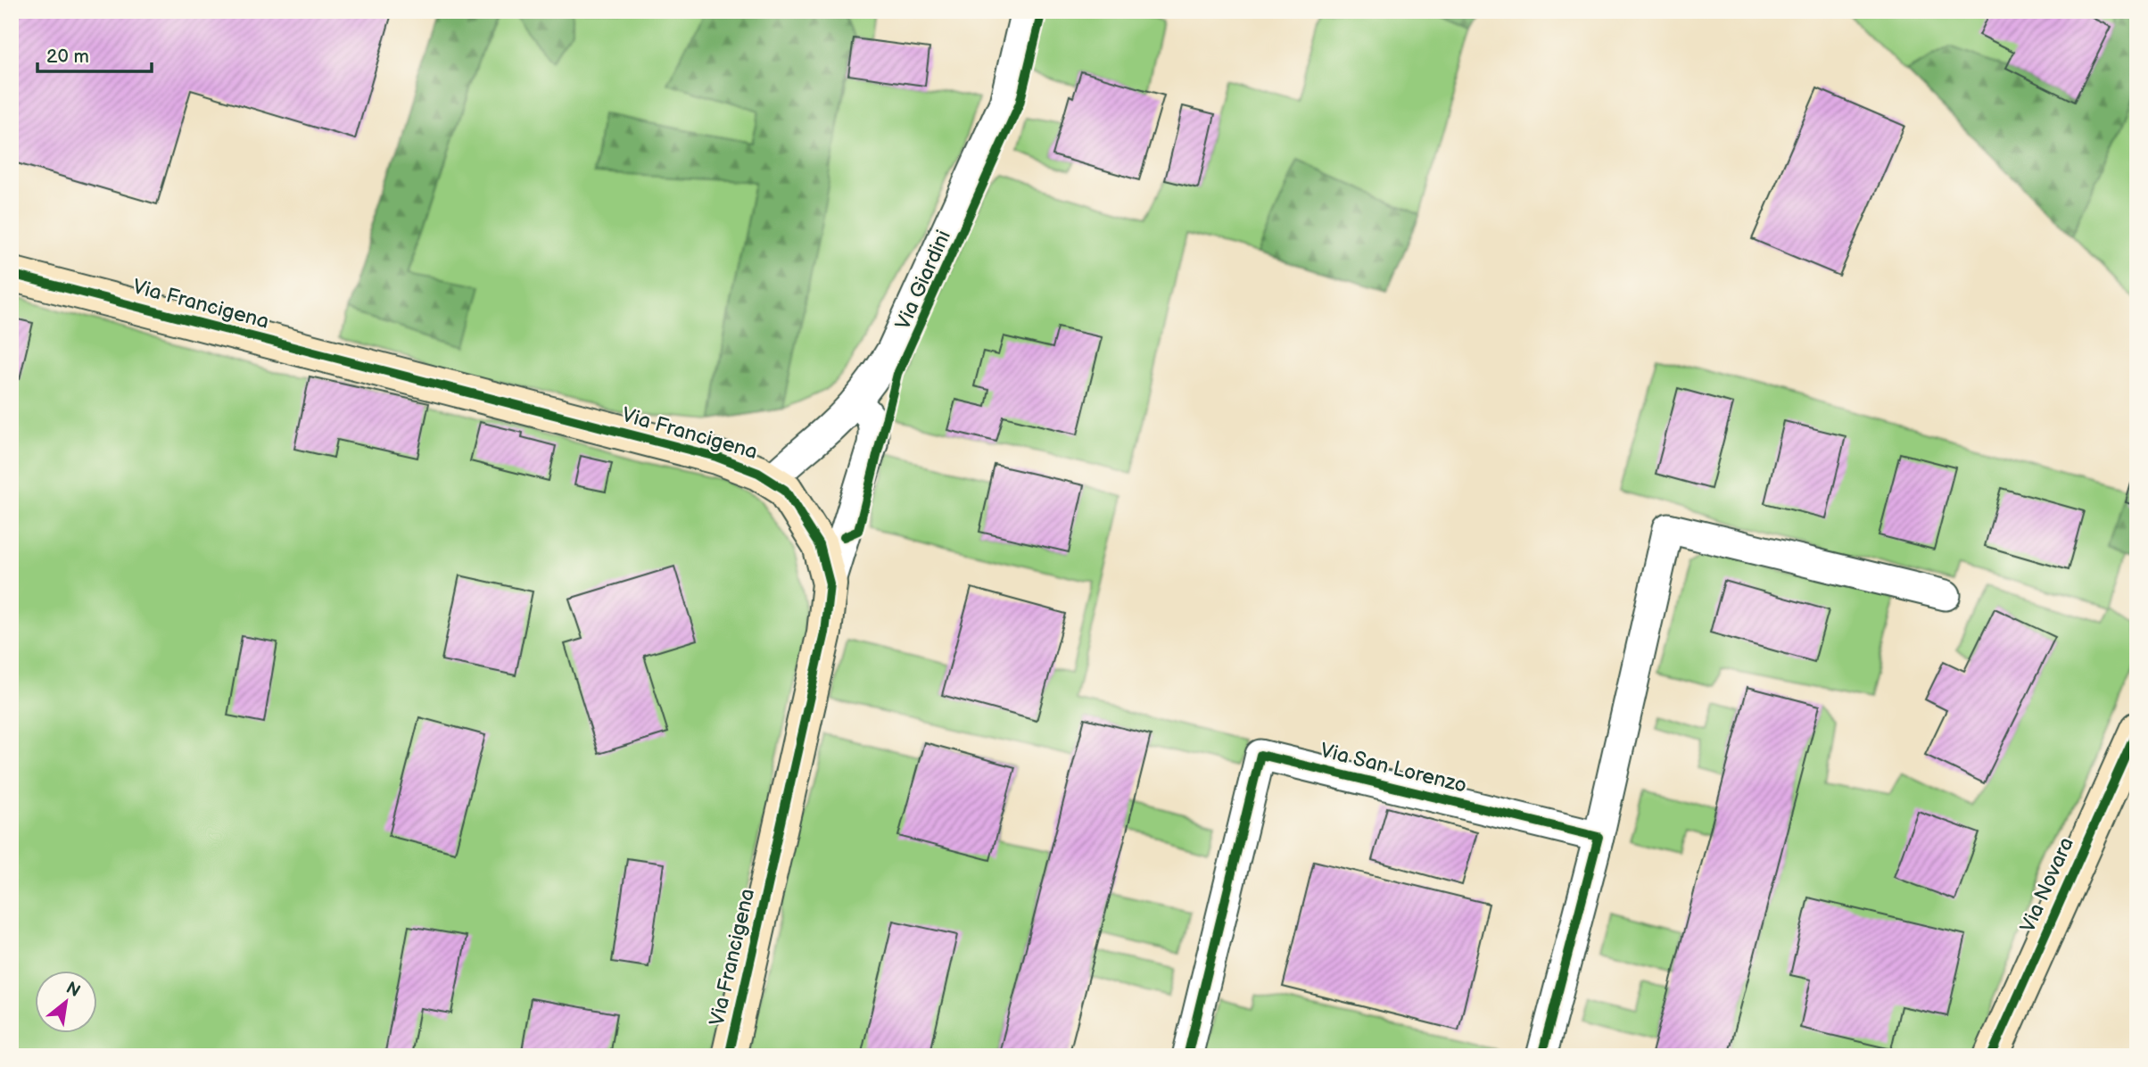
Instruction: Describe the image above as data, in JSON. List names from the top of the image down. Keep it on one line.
{"streets":{"street":["Via Giardini","Via Francigena","Via San Lorenzo","Via Novara"]},"crossings":[["Via Giardini","Via Francigena"]],"scale_bar":"20 m","north":"top right"}
